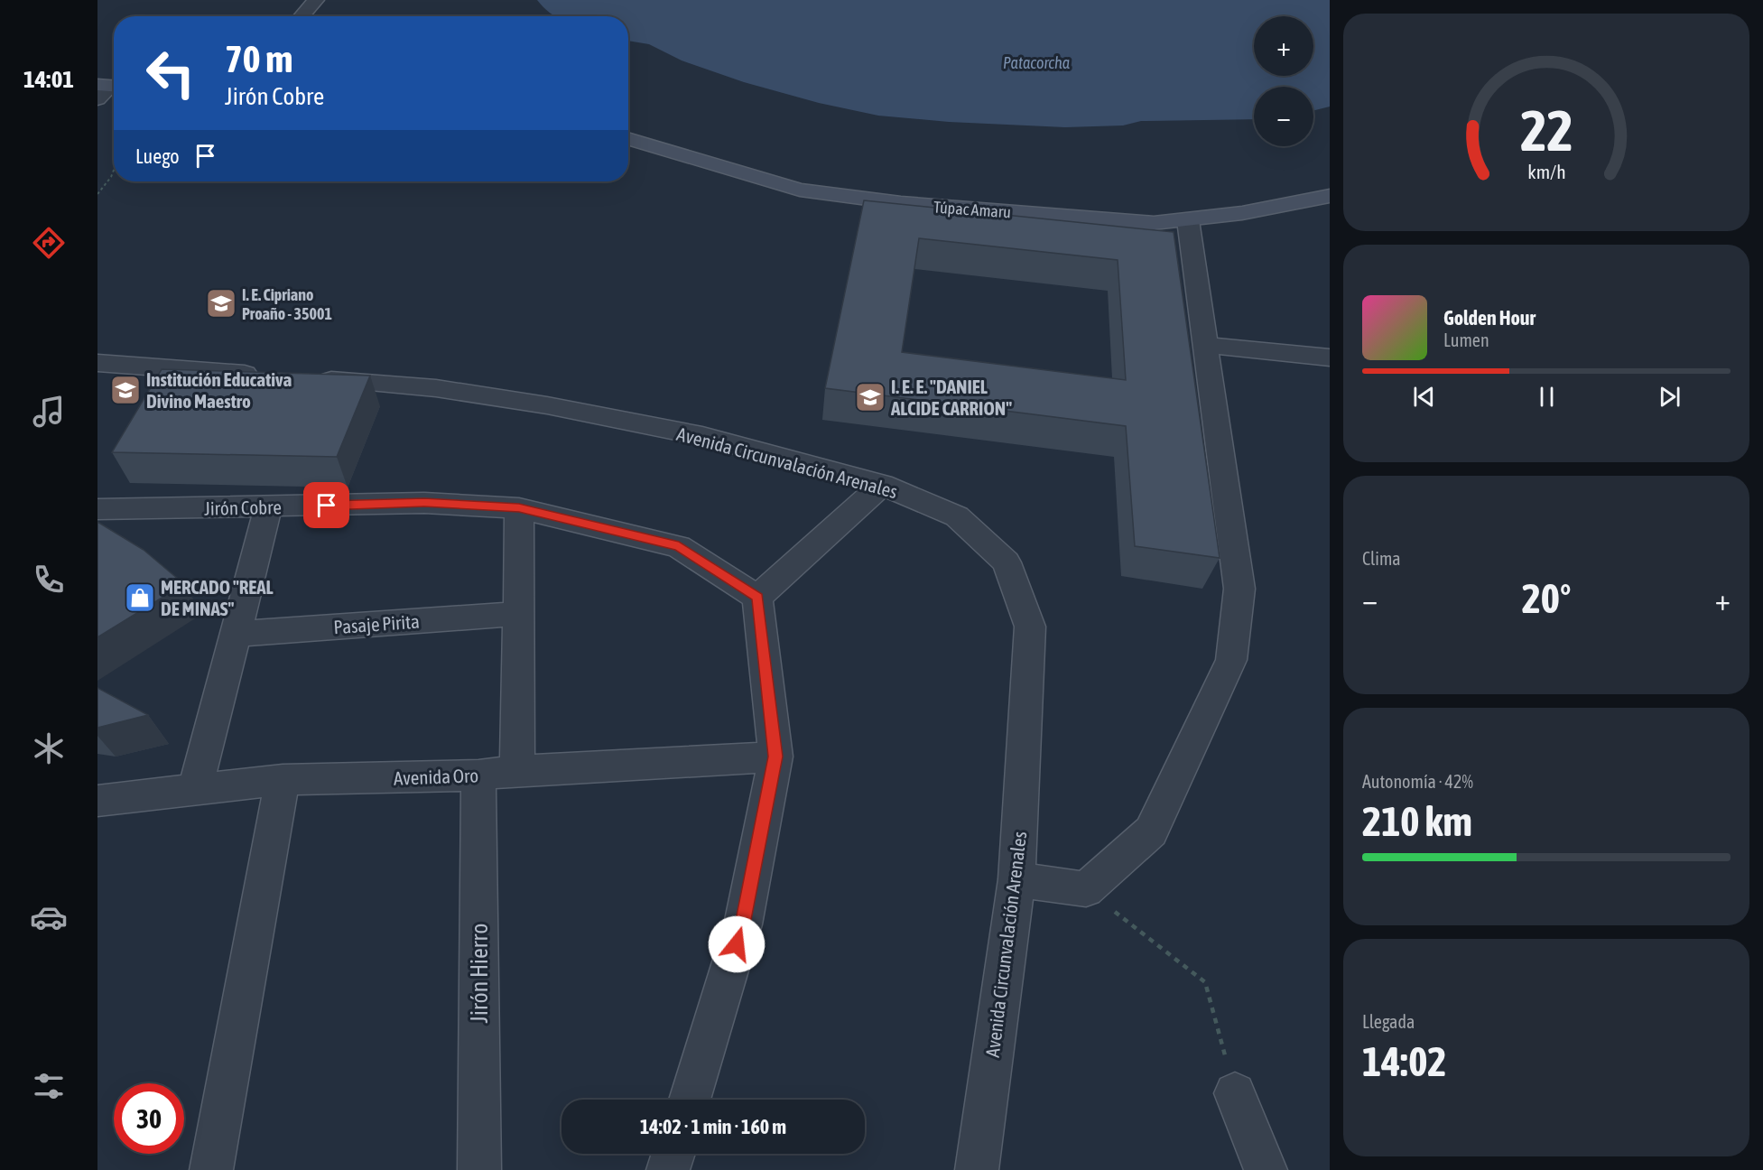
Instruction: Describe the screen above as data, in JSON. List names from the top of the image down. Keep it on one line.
{"streets":{"street":["Túpac Amaru","Avenida Circunvalación Arenales","Jirón Cobre","Pasaje Pirita","Avenida Oro","Jirón Hierro"]},"crossings":[["Avenida Oro","Jirón Hierro"]],"water":["Patacorcha"],"places":{"school or university":["I. E. Cipriano Proaño - 35001","Institución Educativa Divino Maestro","I. E. E. \"DANIEL ALCIDE CARRION\""],"shop":["MERCADO \"REAL DE MINAS\""]},"page":{"tabs":"14:01","map_buttons":["+","−"],"turn":["70 m","Jirón Cobre"],"then":"Luego","song":["Golden Hour","Lumen"],"tile":["Clima",["Autonomía · 42%","210 km"],["Llegada","14:02"]],"heat":["−","20°","+"],"limit":"30","trip":"14:02 · 1 min · 160 m","gauge":["22","km/h"]}}
